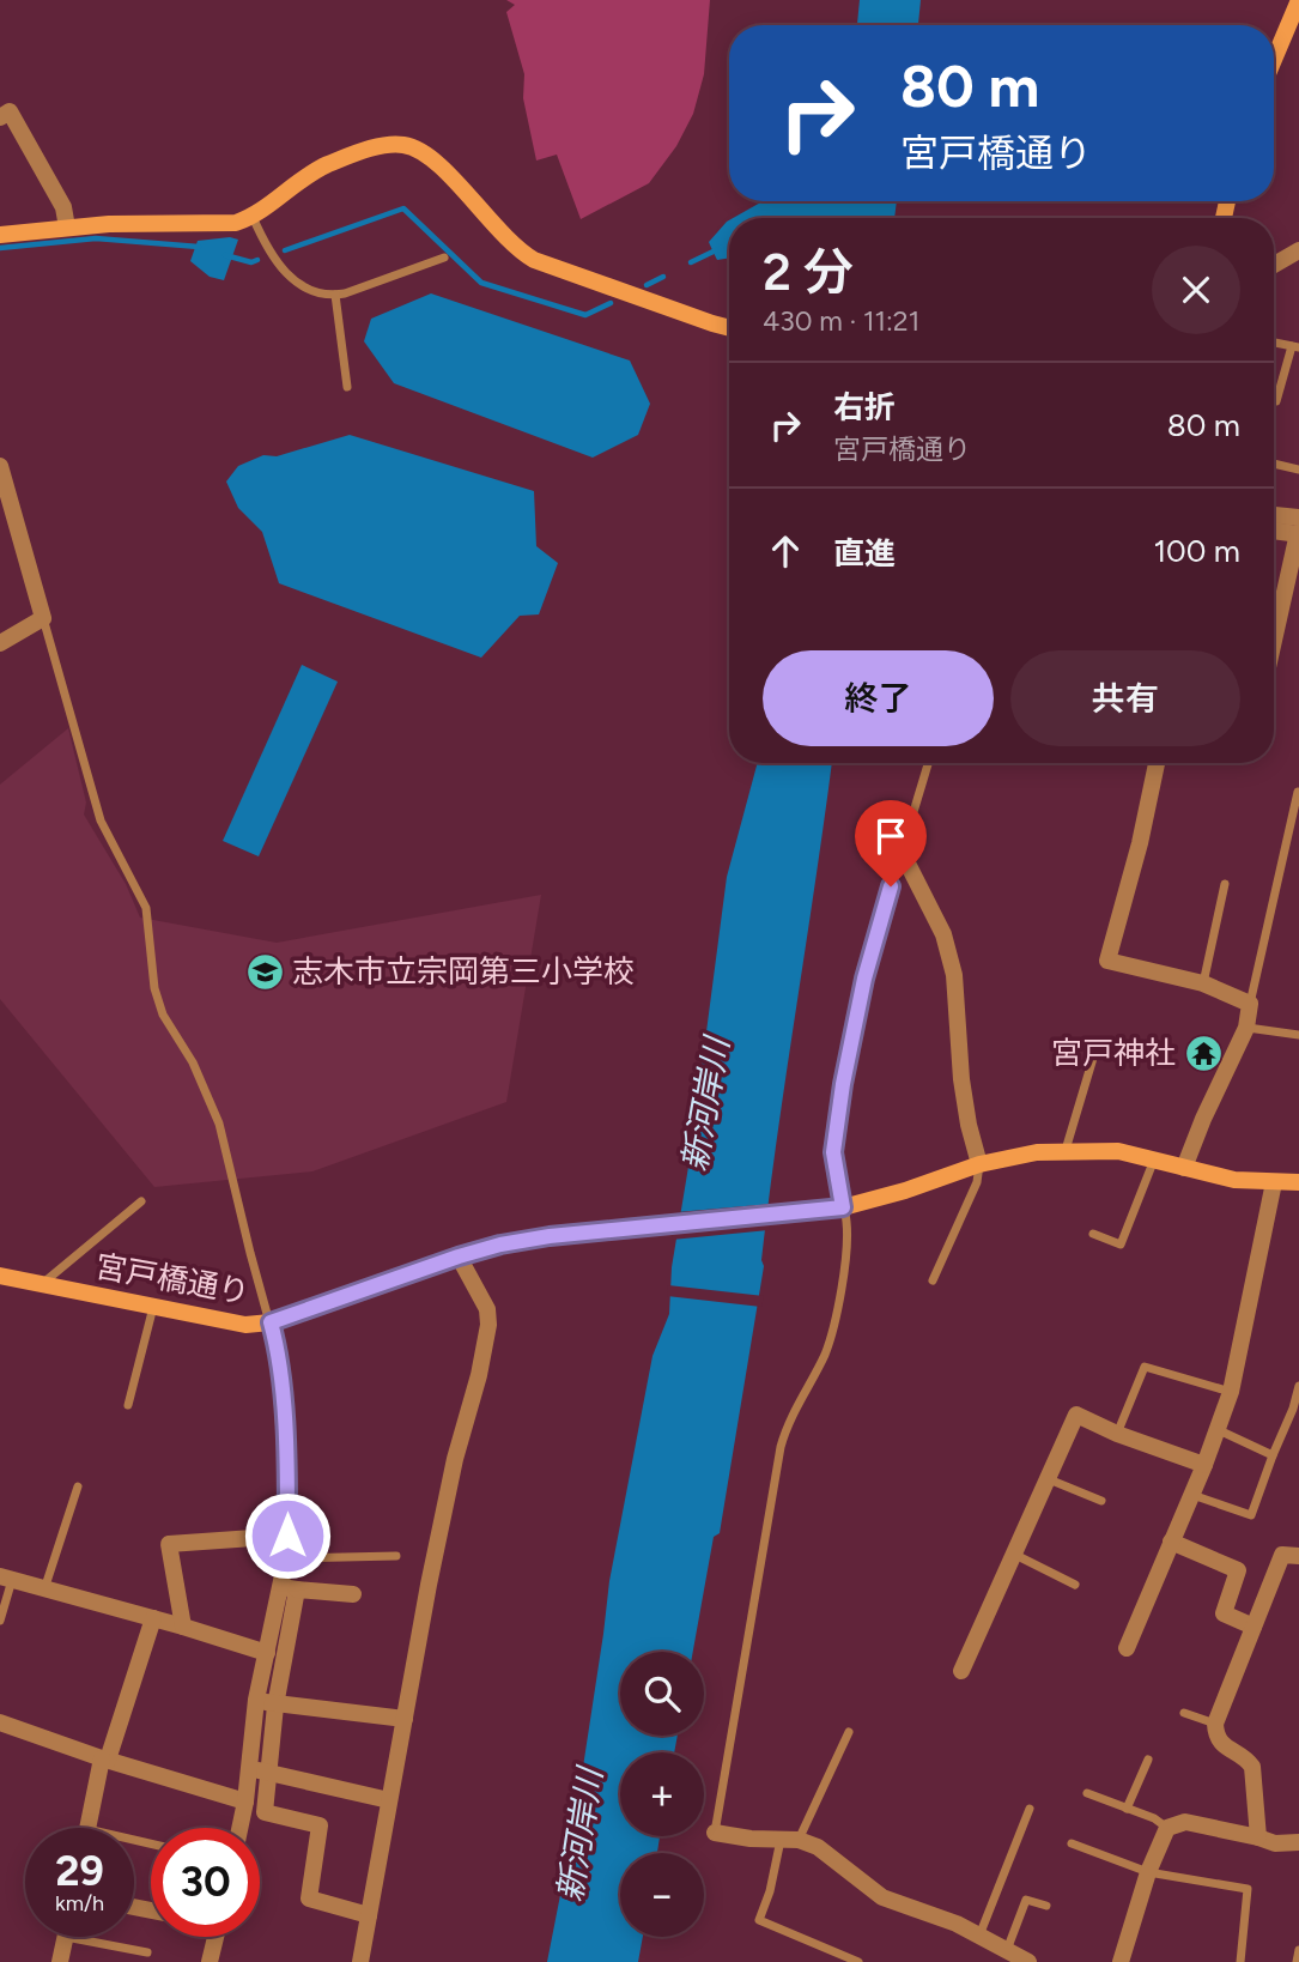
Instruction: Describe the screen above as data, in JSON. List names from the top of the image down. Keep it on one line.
{"streets":{"street":["宮戸橋通り"]},"water":["新河岸川"],"places":{"school or university":["志木市立宗岡第三小学校"],"temple":["宮戸神社"]},"page":{"turn":["80 m","宮戸橋通り"],"heading":["2 分","430 m · 11:21"],"list":[{"name":"右折","note":"宮戸橋通り","value":"80 m"},{"name":"直進","value":"100 m"}],"buttons":["終了","共有"],"map_buttons":["+","−"],"speed":"29 km/h","limit":"30"}}
